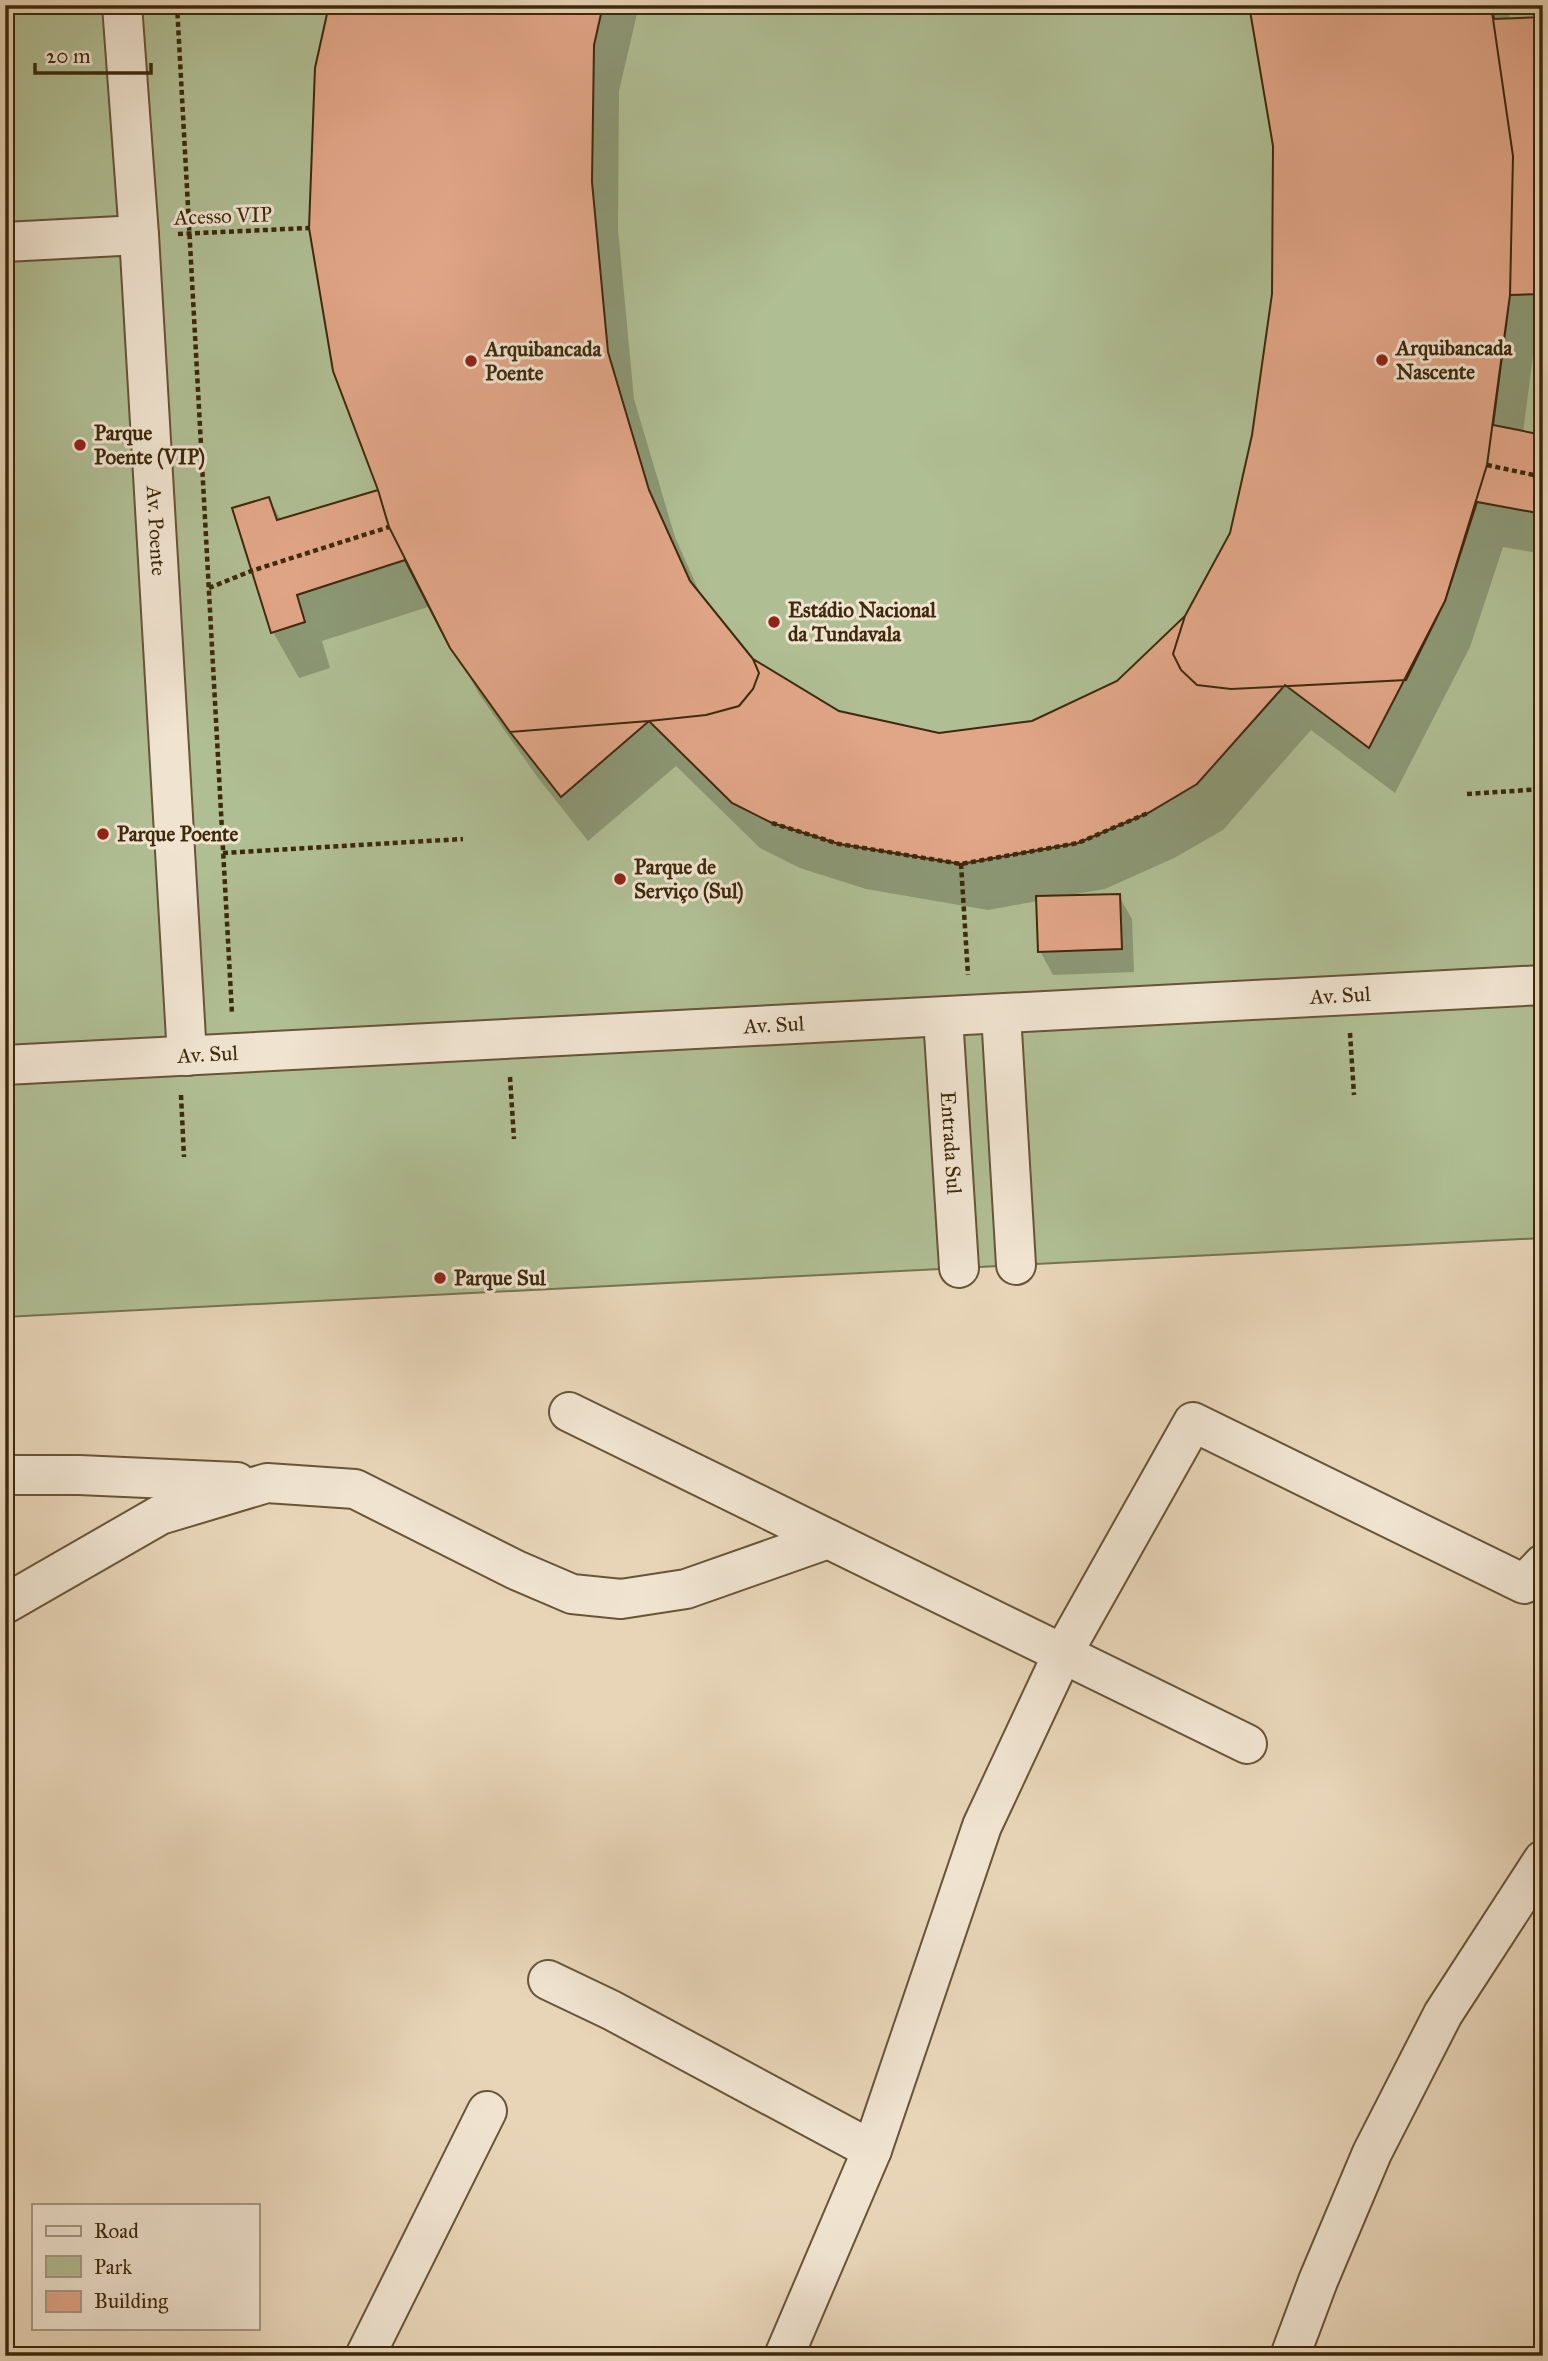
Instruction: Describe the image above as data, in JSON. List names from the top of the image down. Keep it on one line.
{"streets":{"street":["Av. Poente","Av. Sul","Entrada Sul"],"path":["Acesso VIP"]},"crossings":[["Acesso VIP","Av. Poente"],["Av. Poente","Av. Sul"],["Av. Sul","Entrada Sul"]],"places":["Arquibancada Nascente","Arquibancada Poente","Parque Poente (VIP)","Estádio Nacional da Tundavala","Parque Poente","Parque de Serviço (Sul)","Parque Sul"],"legend":["Road","Park","Building"],"scale_bar":"20 m"}
